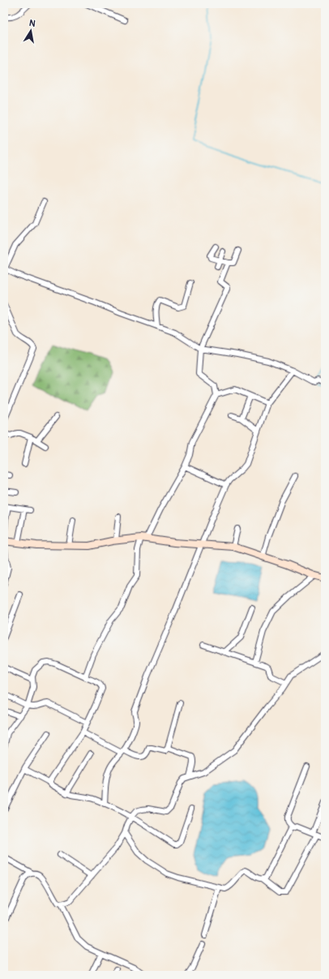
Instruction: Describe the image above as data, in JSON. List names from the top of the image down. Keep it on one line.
{"north":"top"}
